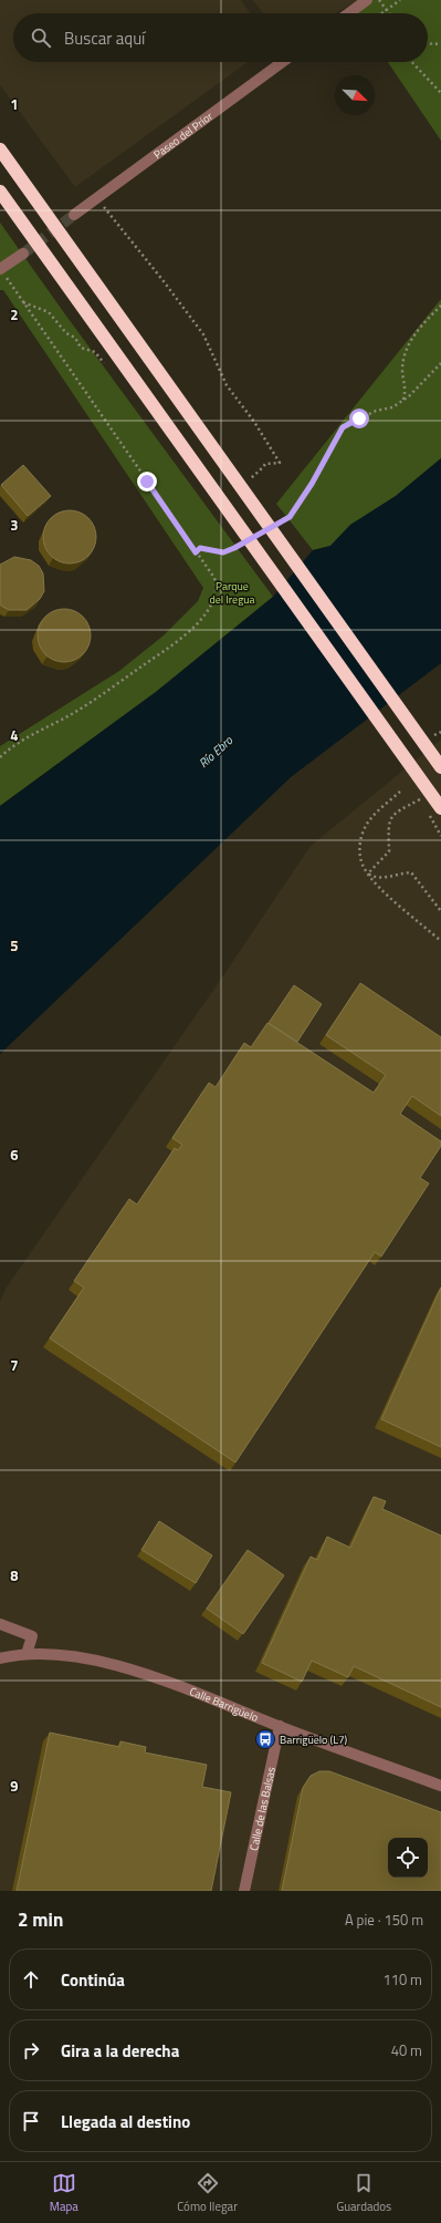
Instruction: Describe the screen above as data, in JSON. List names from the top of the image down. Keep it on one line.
{"streets":{"street":["Paseo del Prior","Calle Barrigüelo","Calle de las Balsas"]},"crossings":[["Calle Barrigüelo","Calle de las Balsas"]],"water":["Río Ebro"],"parks":["Parque del Iregua"],"places":{"bus stop":["Barrigüelo (L7)"]},"north":"bottom right","page":{"search":"Buscar aquí","heading":["2 min","A pie · 150 m"],"list":[["Continúa","110 m"],["Gira a la derecha","40 m"],"Llegada al destino"],"nav":["Mapa","Cómo llegar","Guardados"]},"grid":{"rows":["1","2","3","4","5","6","7","8","9"]}}
